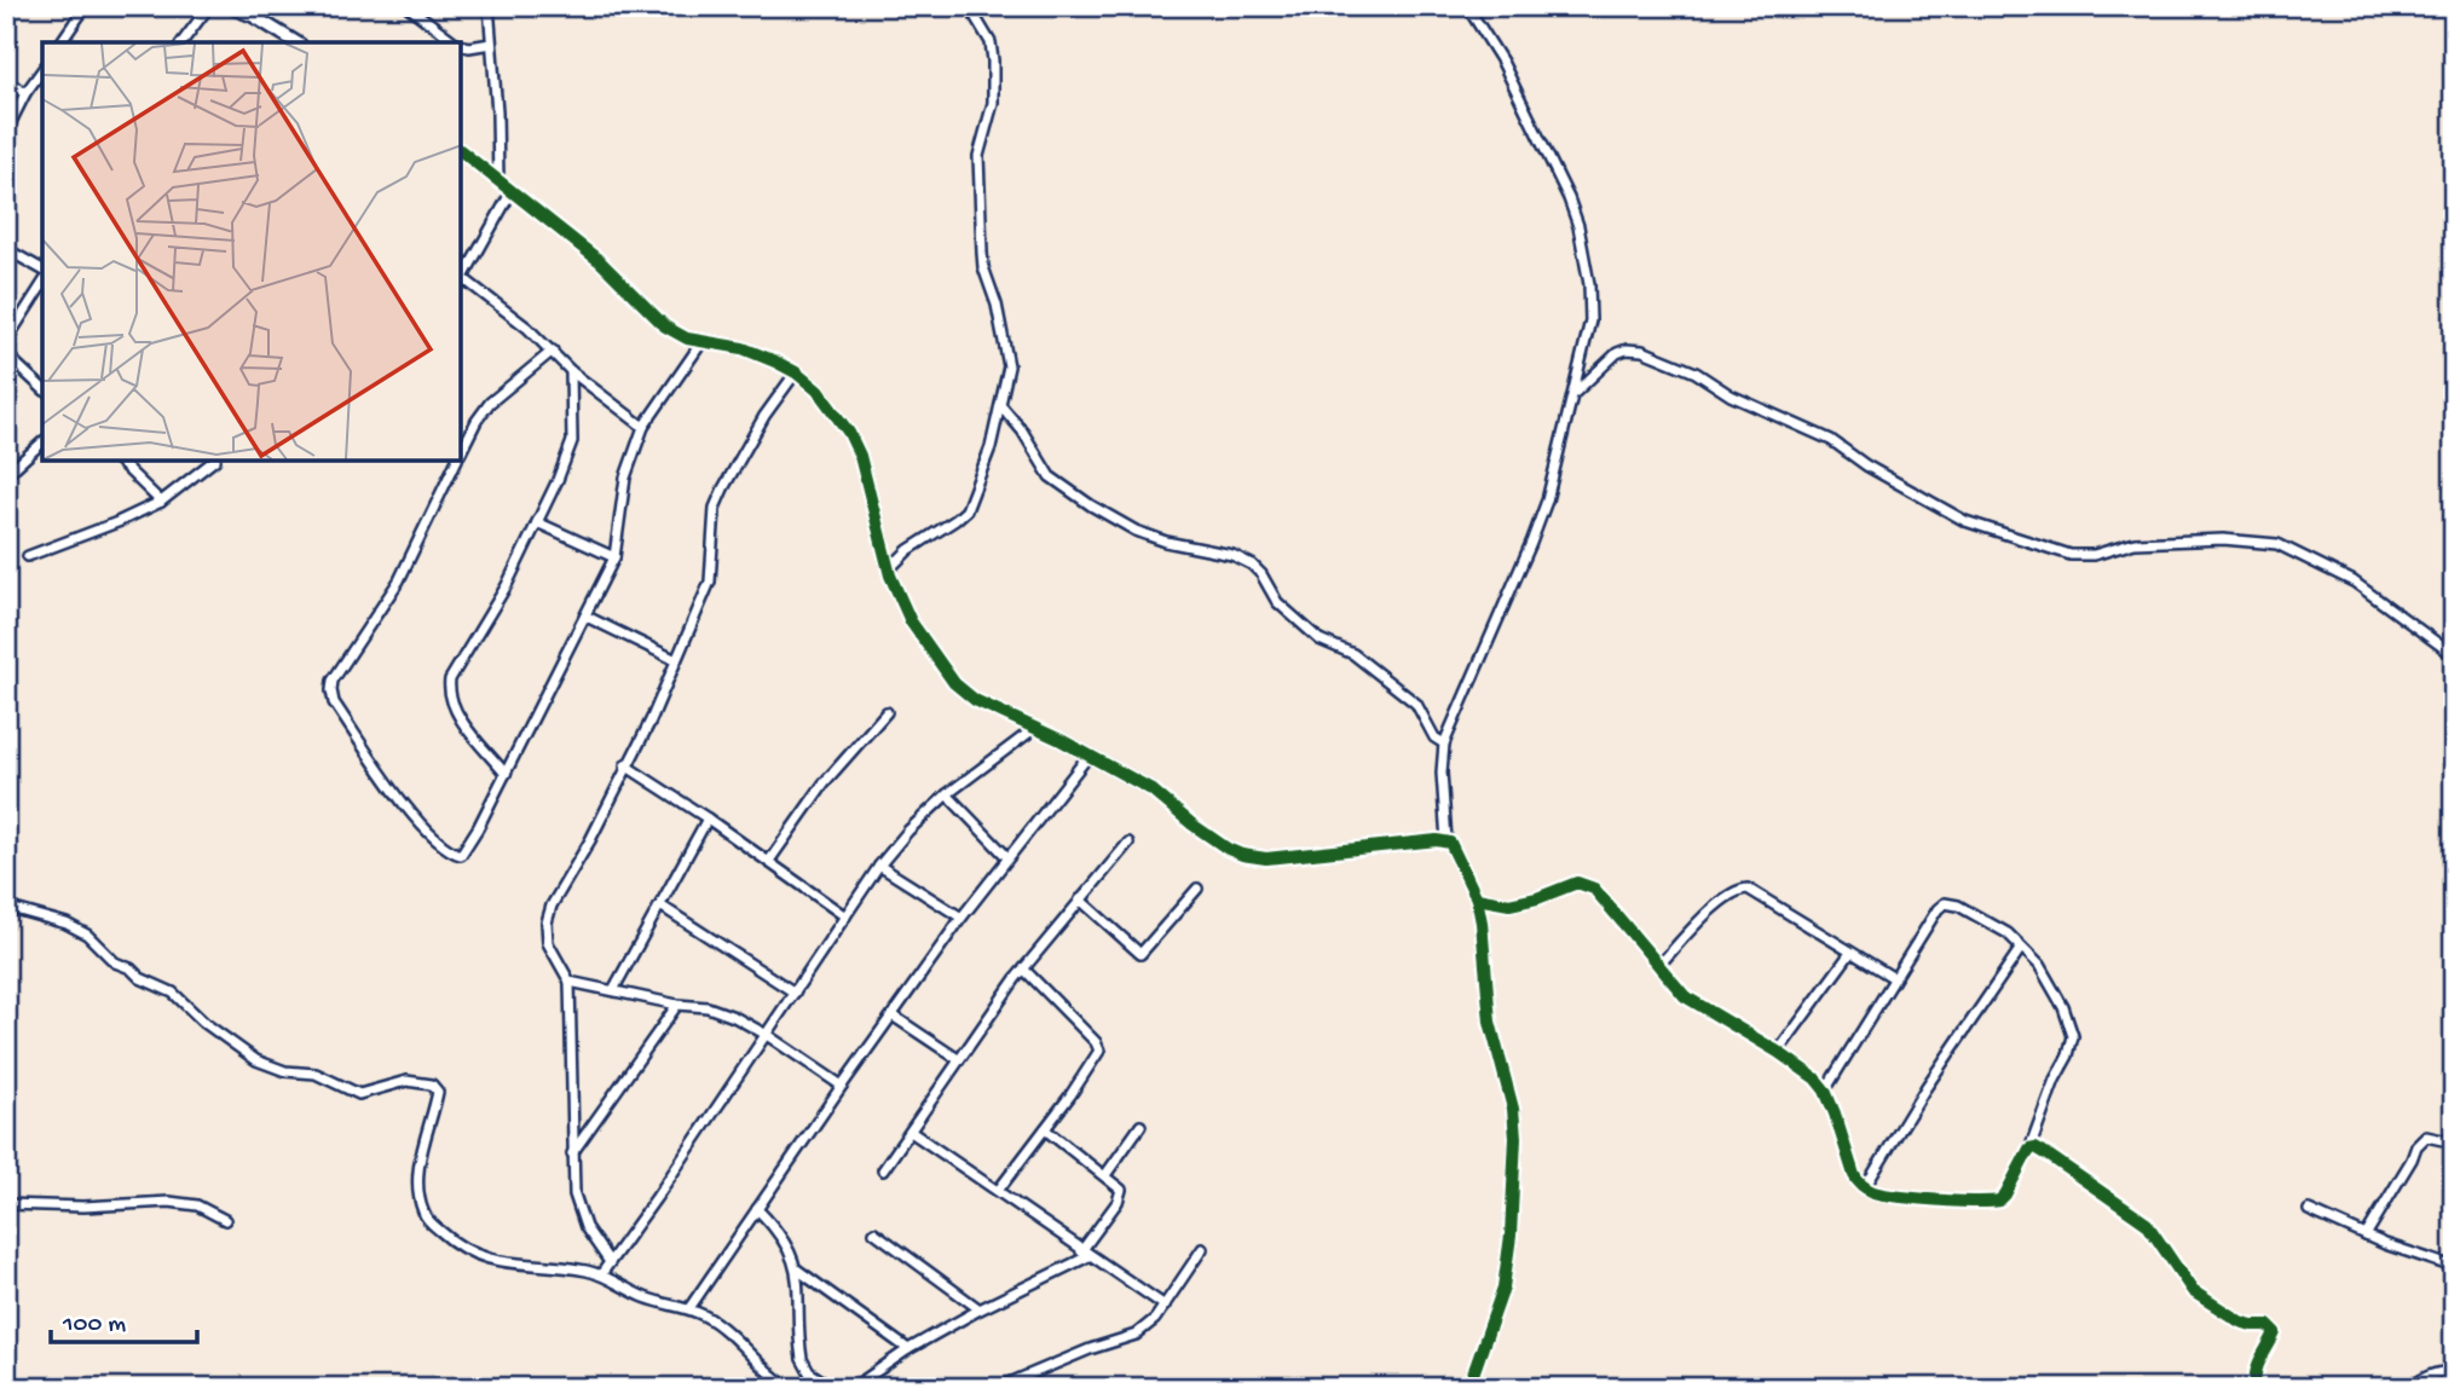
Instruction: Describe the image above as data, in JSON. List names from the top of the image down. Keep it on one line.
{"scale_bar":"100 m"}
